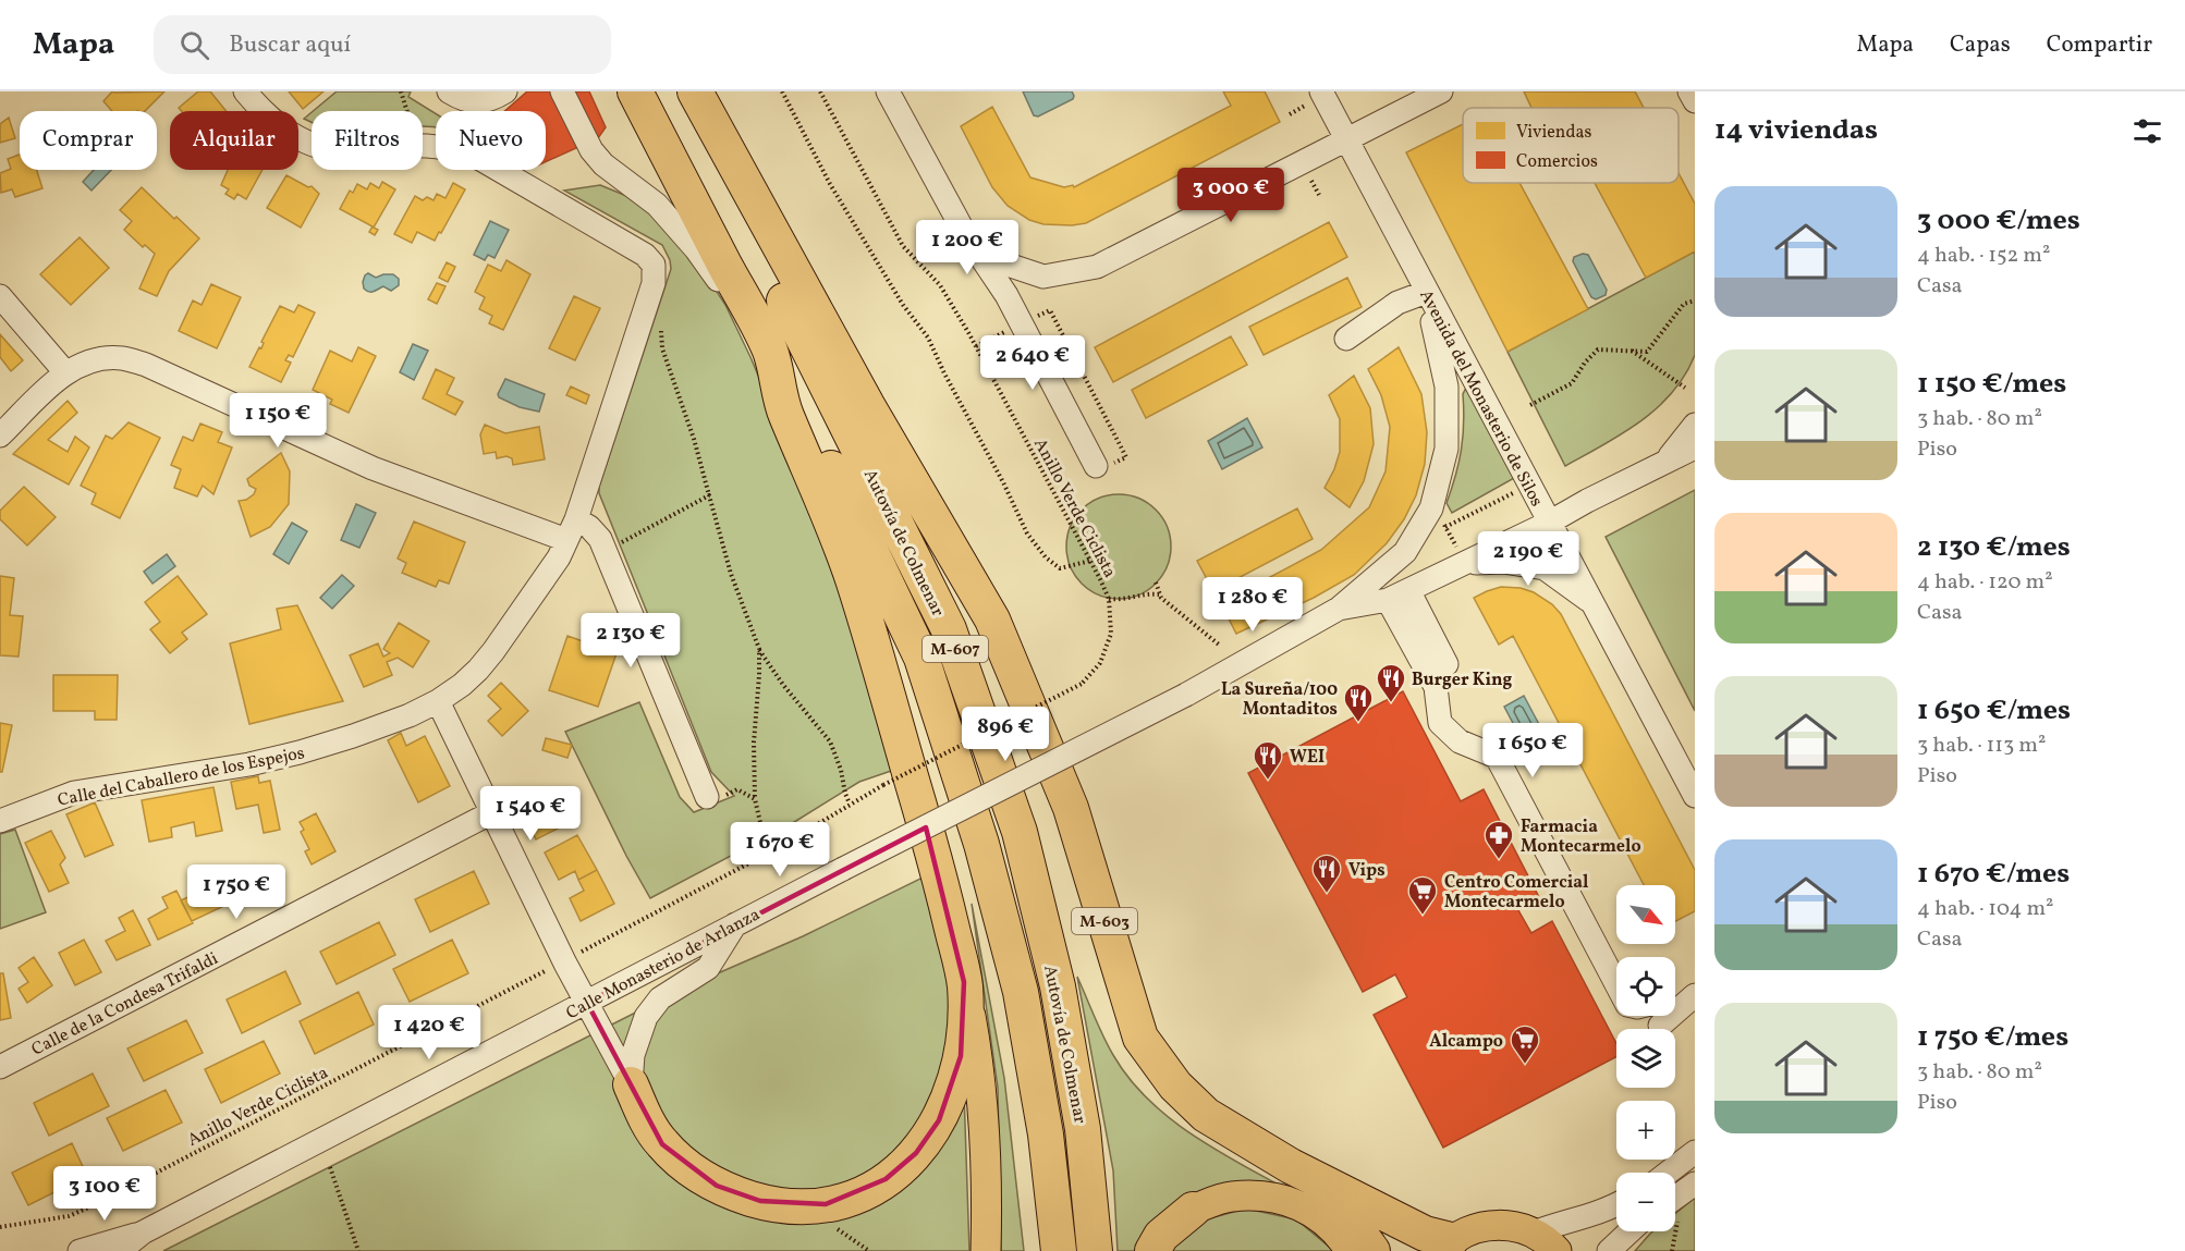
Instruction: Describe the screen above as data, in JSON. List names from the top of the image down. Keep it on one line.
{"streets":{"highway":["Autovía de Colmenar","M-607","M-603"],"street":["Avenida del Monasterio de Silos","Calle del Caballero de los Espejos","Calle Monasterio de Arlanza","Calle de la Condesa Trifaldi"],"path":["Anillo Verde Ciclista"]},"crossings":[["Avenida del Monasterio de Silos","Calle Monasterio de Arlanza"],["Autovía de Colmenar","M-607"]],"places":{"restaurant":["Burger King","La Sureña/100 Montaditos","WEI","Vips"],"pharmacy":["Farmacia Montecarmelo"],"supermarket":["Centro Comercial Montecarmelo","Alcampo"]},"legend":["Viviendas","Comercios"],"north":"bottom right","page":{"header":"Mapa","search":"Buscar aquí","nav":["Mapa","Capas","Compartir"],"heading":"14 viviendas","chip":["Comprar","Alquilar","Filtros","Nuevo"],"price":["3 000 €","1 200 €","2 640 €","1 150 €","2 190 €","1 280 €","2 130 €","896 €","1 650 €","1 540 €","1 670 €","1 750 €","1 420 €","3 100 €"],"list":[{"name":"3 000 €/mes","note":"4 hab. · 152 m² · Casa"},{"name":"1 150 €/mes","note":"3 hab. · 80 m² · Piso"},{"name":"2 130 €/mes","note":"4 hab. · 120 m² · Casa"},{"name":"1 650 €/mes","note":"3 hab. · 113 m² · Piso"},{"name":"1 670 €/mes","note":"4 hab. · 104 m² · Casa"},{"name":"1 750 €/mes","note":"3 hab. · 80 m² · Piso"}],"map_buttons":["+","−"]}}
